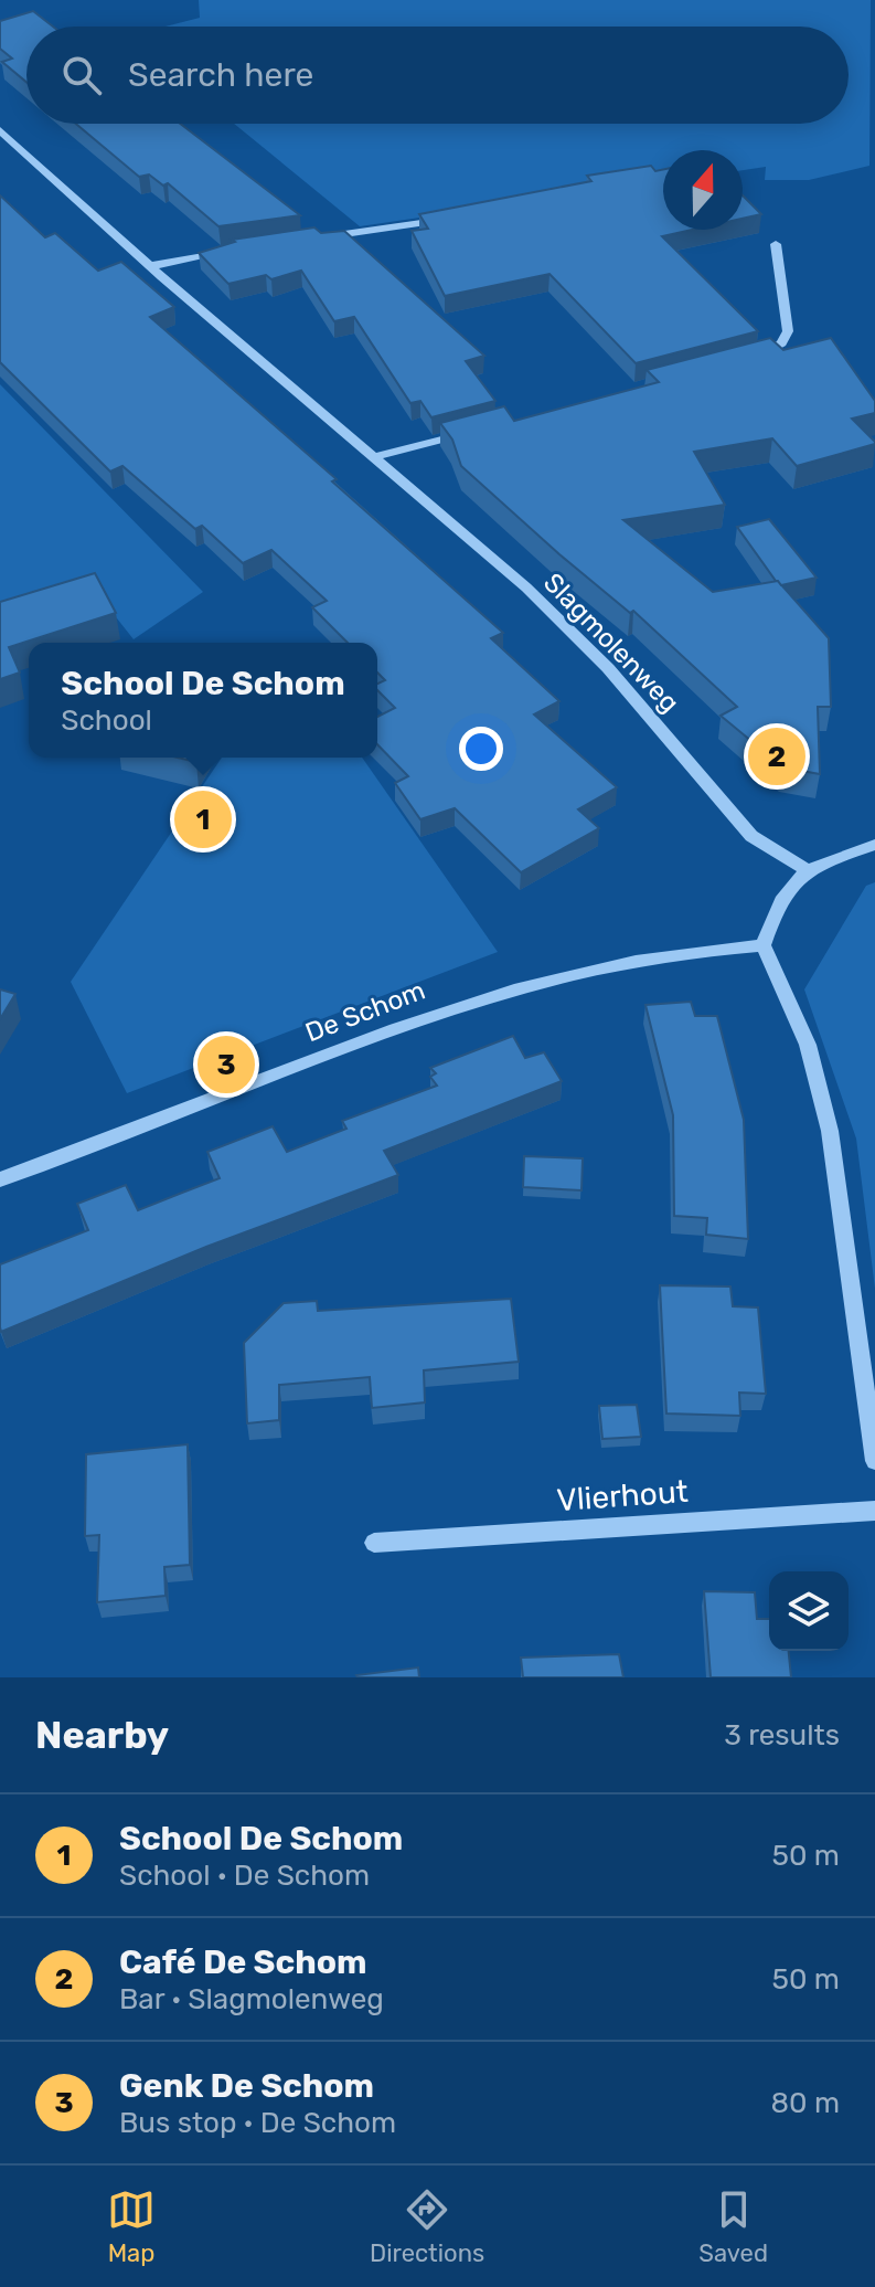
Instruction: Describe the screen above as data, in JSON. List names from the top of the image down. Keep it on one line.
{"streets":{"street":["Slagmolenweg","De Schom","Vlierhout"]},"north":"top","page":{"search":"Search here","popup":["School De Schom","School"],"pins":["2","1","3"],"heading":["Nearby","3 results"],"list":[{"mark":"1","name":"School De Schom","note":"School · De Schom","value":"50 m"},{"mark":"2","name":"Café De Schom","note":"Bar · Slagmolenweg","value":"50 m"},{"mark":"3","name":"Genk De Schom","note":"Bus stop · De Schom","value":"80 m"}],"nav":["Map","Directions","Saved"]}}
